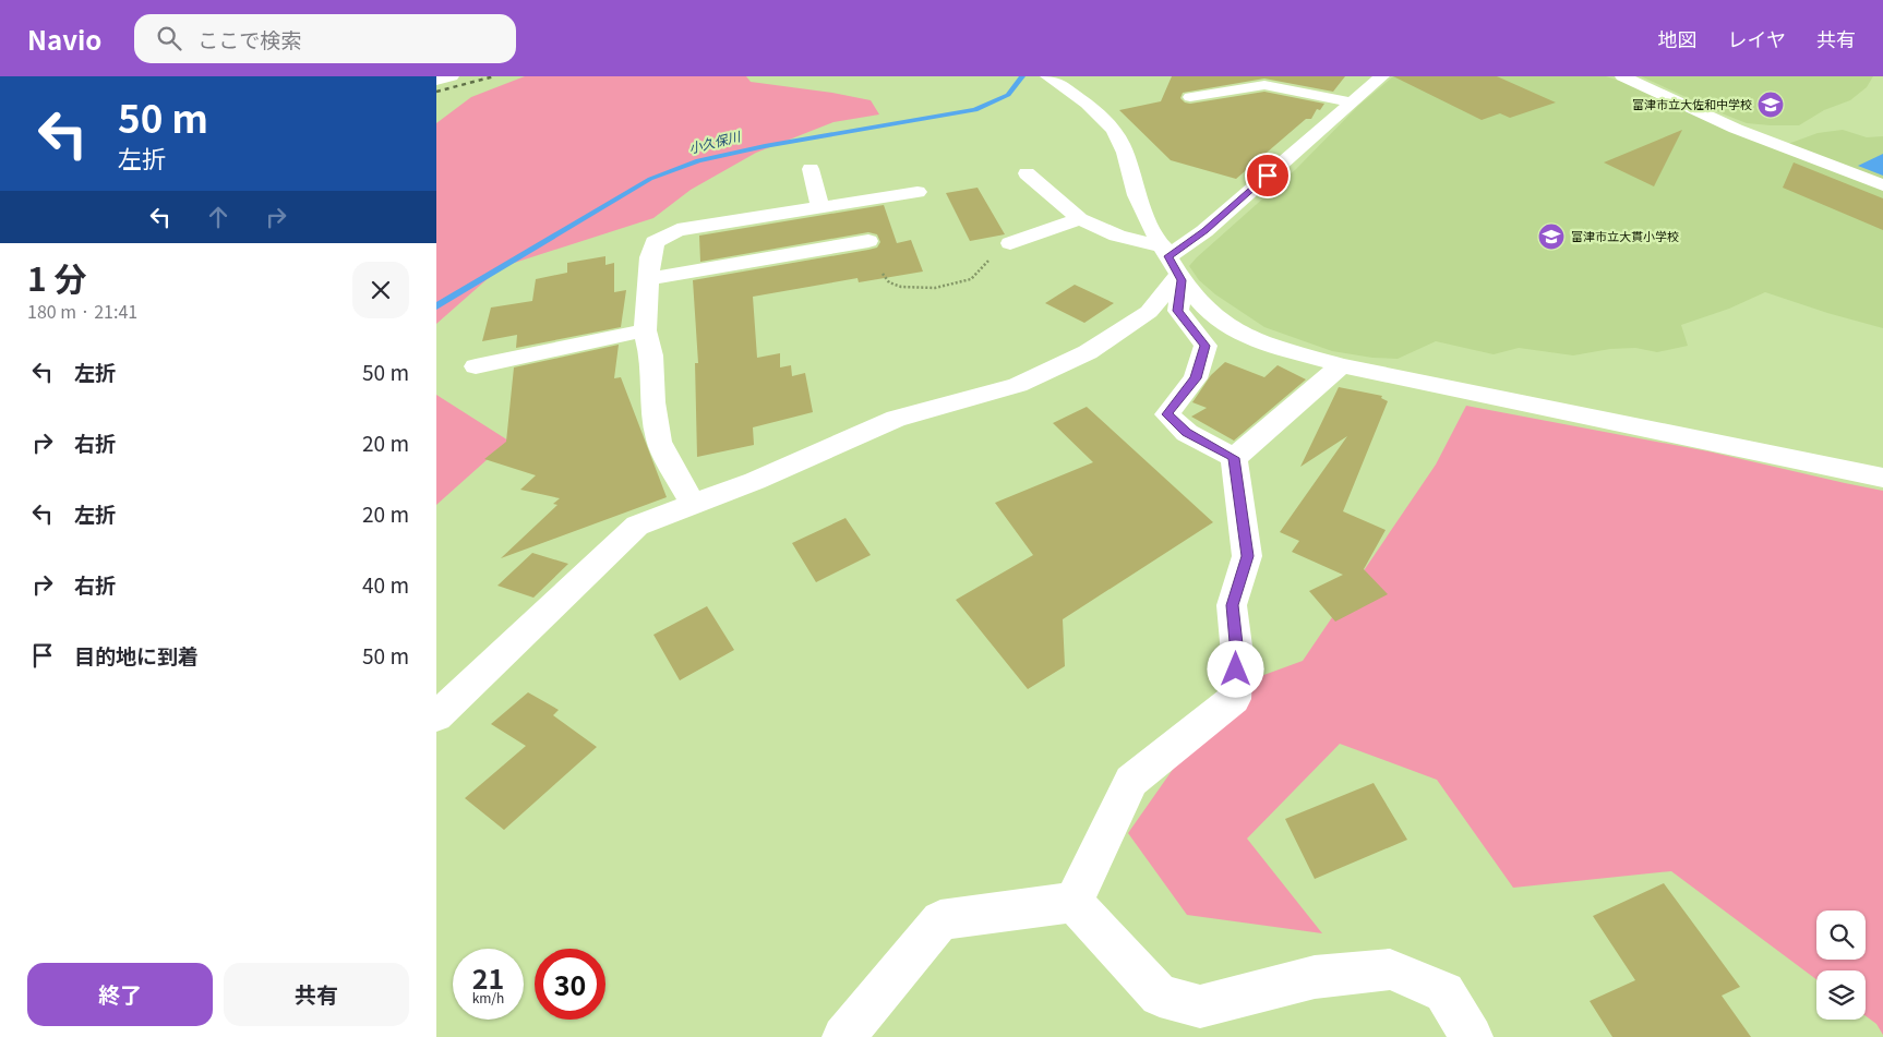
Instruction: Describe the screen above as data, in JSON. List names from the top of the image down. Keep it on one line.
{"water":["小久保川"],"places":{"school or university":["富津市立大佐和中学校","富津市立大貫小学校"]},"page":{"header":"Navio","search":"ここで検索","nav":["地図","レイヤ","共有"],"turn":["50 m","左折"],"heading":["1 分","180 m · 21:41"],"list":[{"name":"左折","value":"50 m"},{"name":"右折","value":"20 m"},{"name":"左折","value":"20 m"},{"name":"右折","value":"40 m"},{"name":"目的地に到着","value":"50 m"}],"speed":"21 km/h","limit":"30","buttons":["終了","共有"]}}
